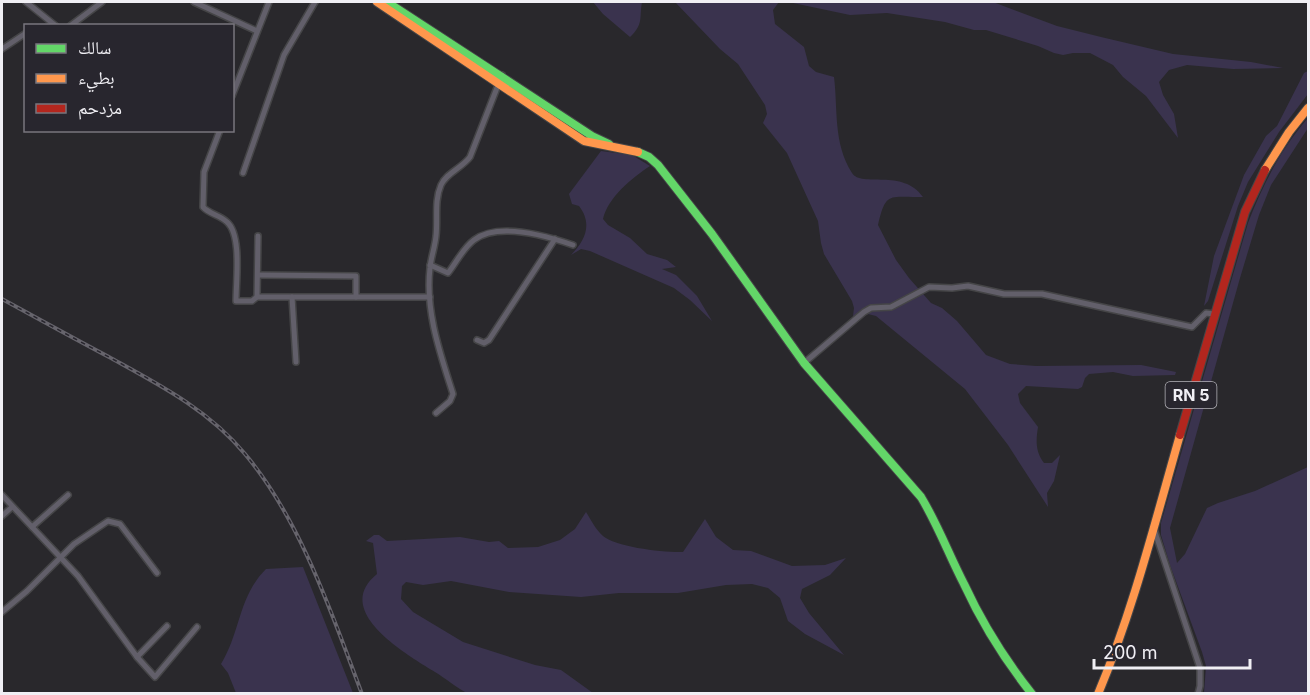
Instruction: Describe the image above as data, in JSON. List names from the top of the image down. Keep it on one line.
{"streets":{"street":["RN 5"]},"legend":["سالك","بطيء","مزدحم"],"scale_bar":"200 m"}
